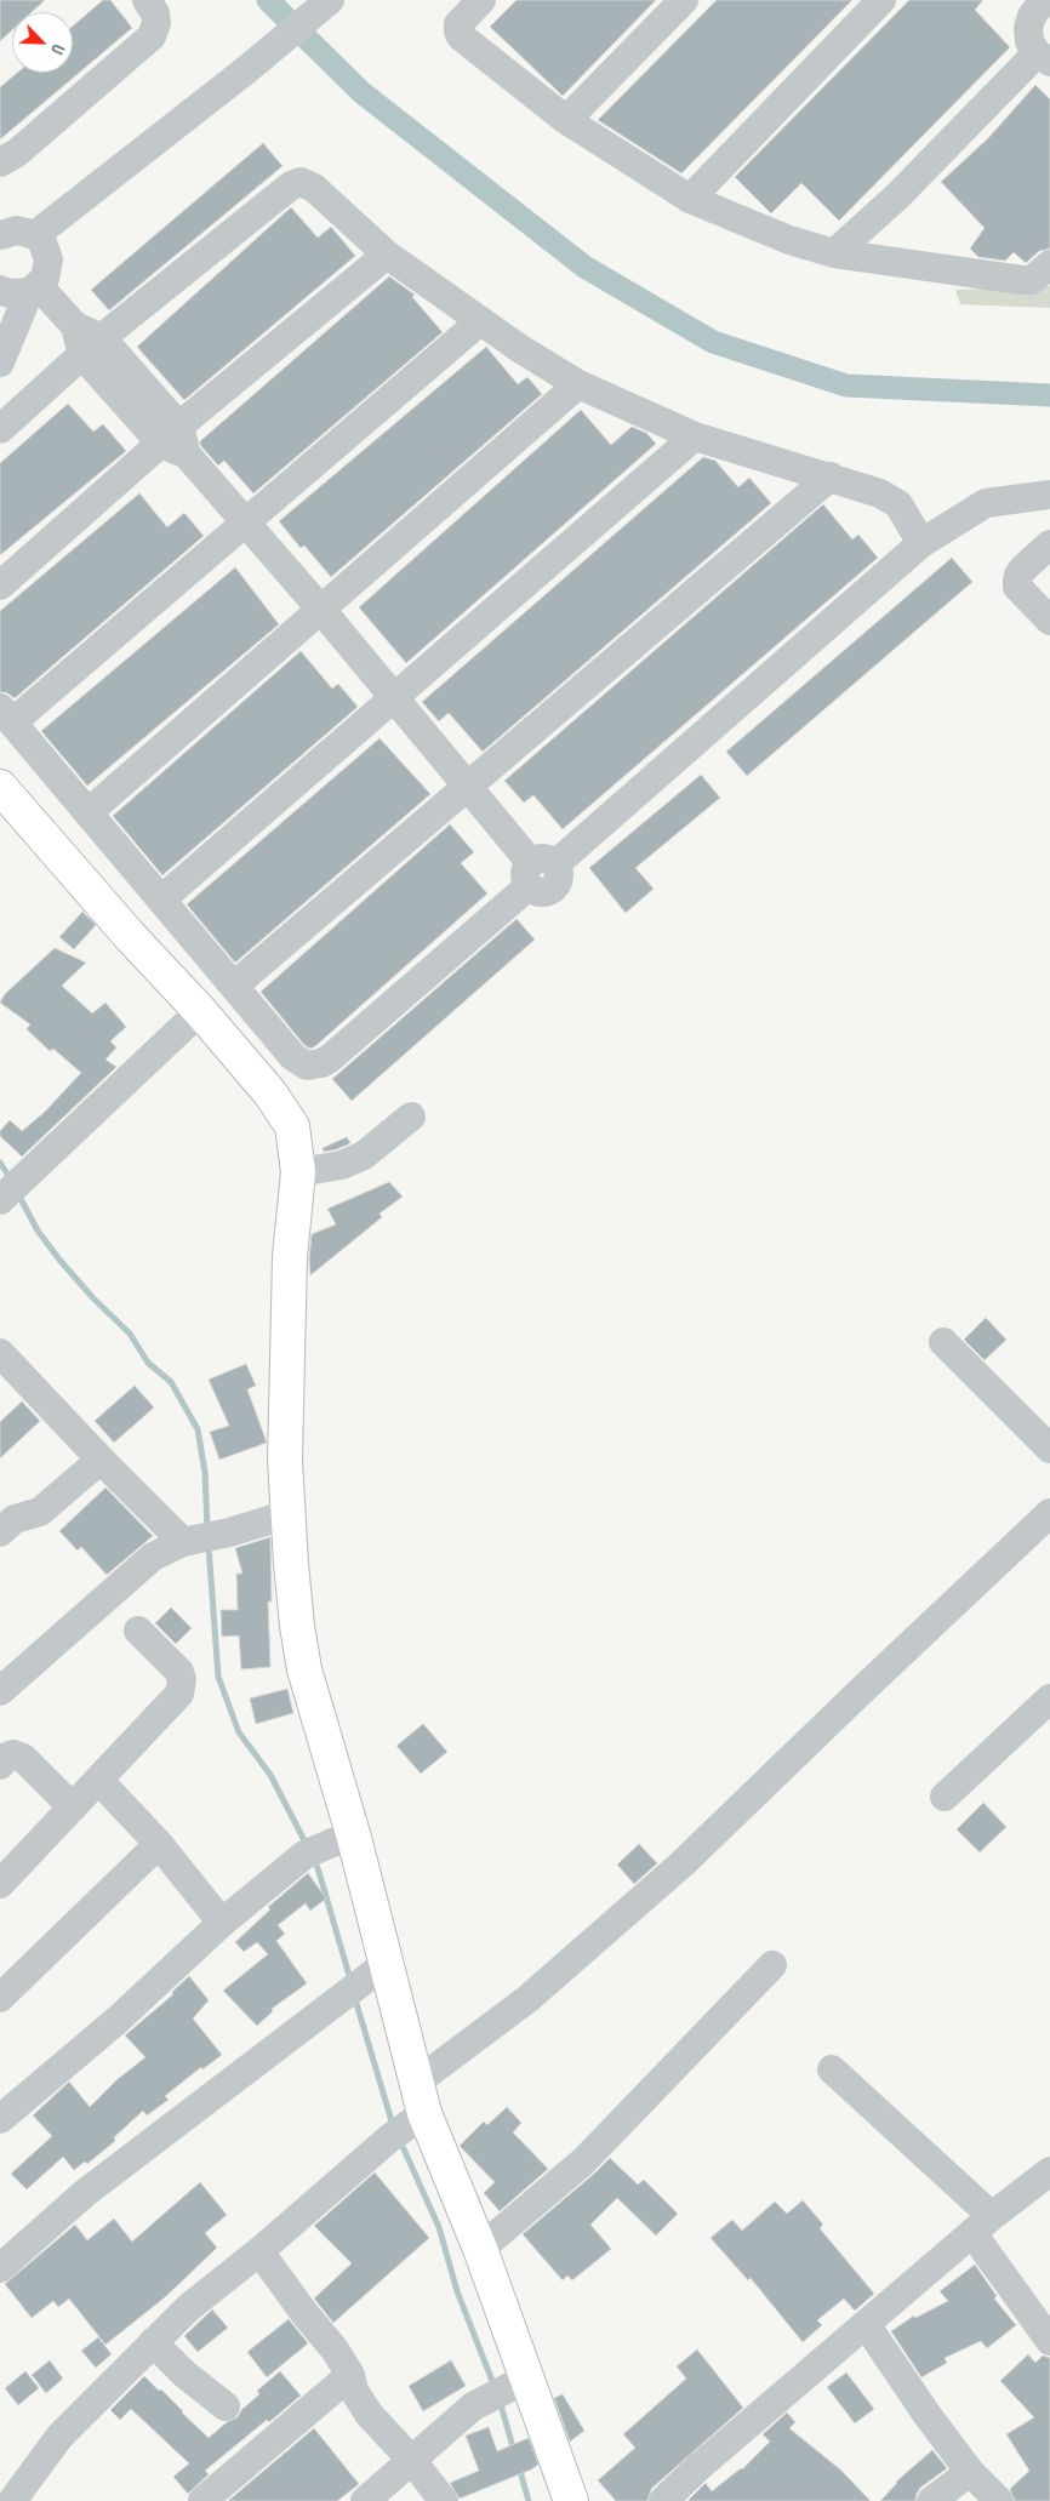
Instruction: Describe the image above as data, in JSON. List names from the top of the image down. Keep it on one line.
{"north":"bottom right"}
